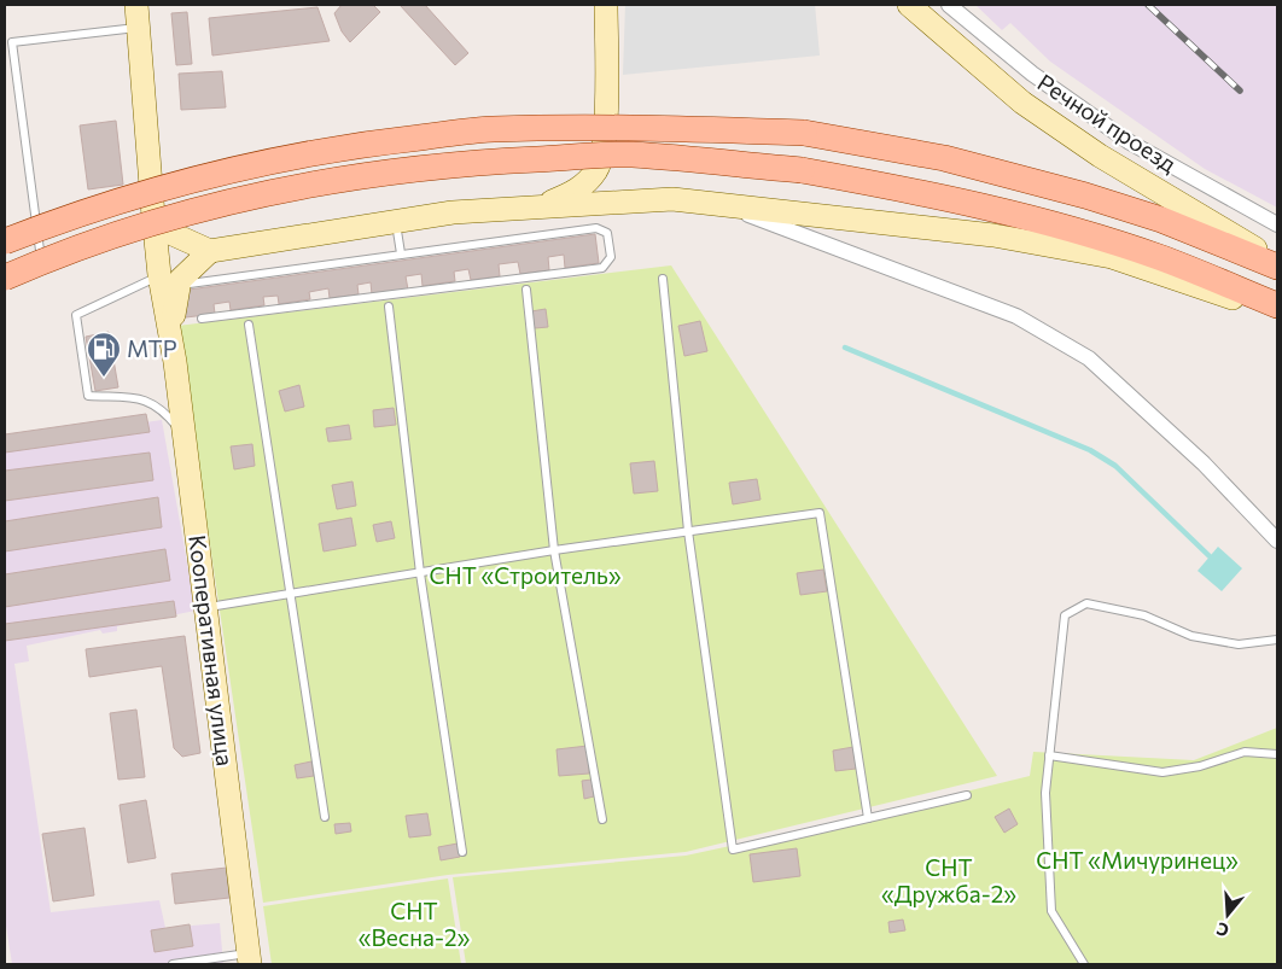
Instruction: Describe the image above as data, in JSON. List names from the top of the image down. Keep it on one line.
{"streets":{"main road":["Кооперативная улица"],"street":["Речной проезд"]},"parks":["СНТ «Строитель»","СНТ «Мичуринец»","СНТ «Дружба-2»","СНТ «Весна-2»"],"places":{"fuel station":["МТР"]},"north":"bottom"}
